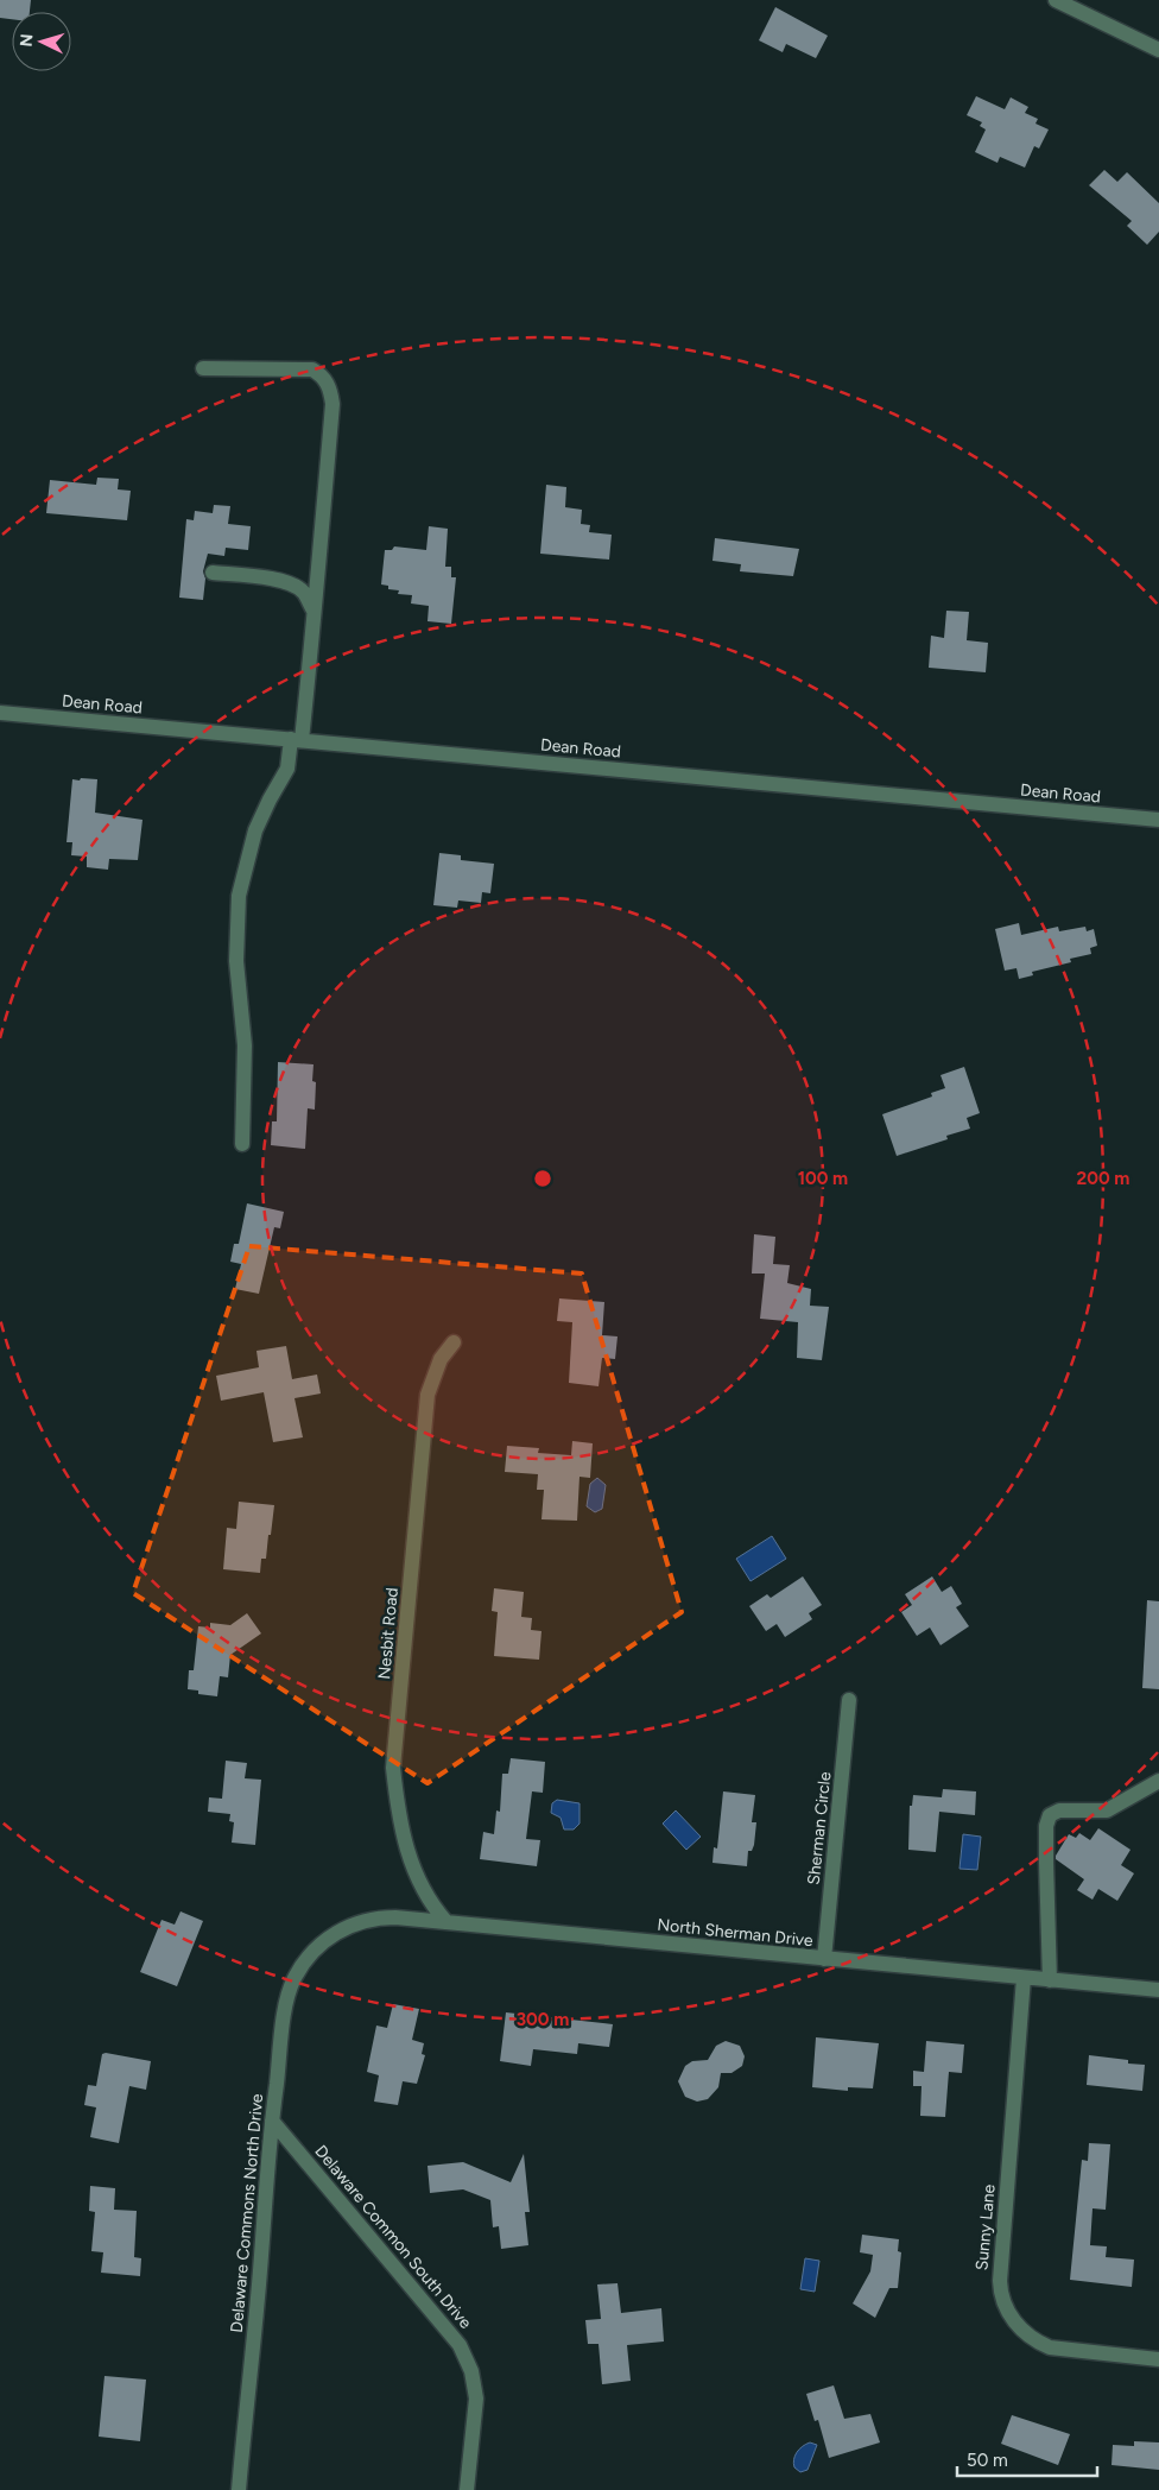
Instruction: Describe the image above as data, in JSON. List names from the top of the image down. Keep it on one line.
{"streets":{"street":["Dean Road","Nesbit Road","Sherman Circle","North Sherman Drive","Delaware Commons North Drive","Sunny Lane","Delaware Common South Drive"]},"crossings":[["Nesbit Road","North Sherman Drive"],["Sherman Circle","North Sherman Drive"],["North Sherman Drive","Delaware Commons North Drive"],["North Sherman Drive","Sunny Lane"],["Delaware Commons North Drive","Delaware Common South Drive"]],"scale_bar":"50 m","north":"left","rings":["100 m","200 m","300 m"]}
